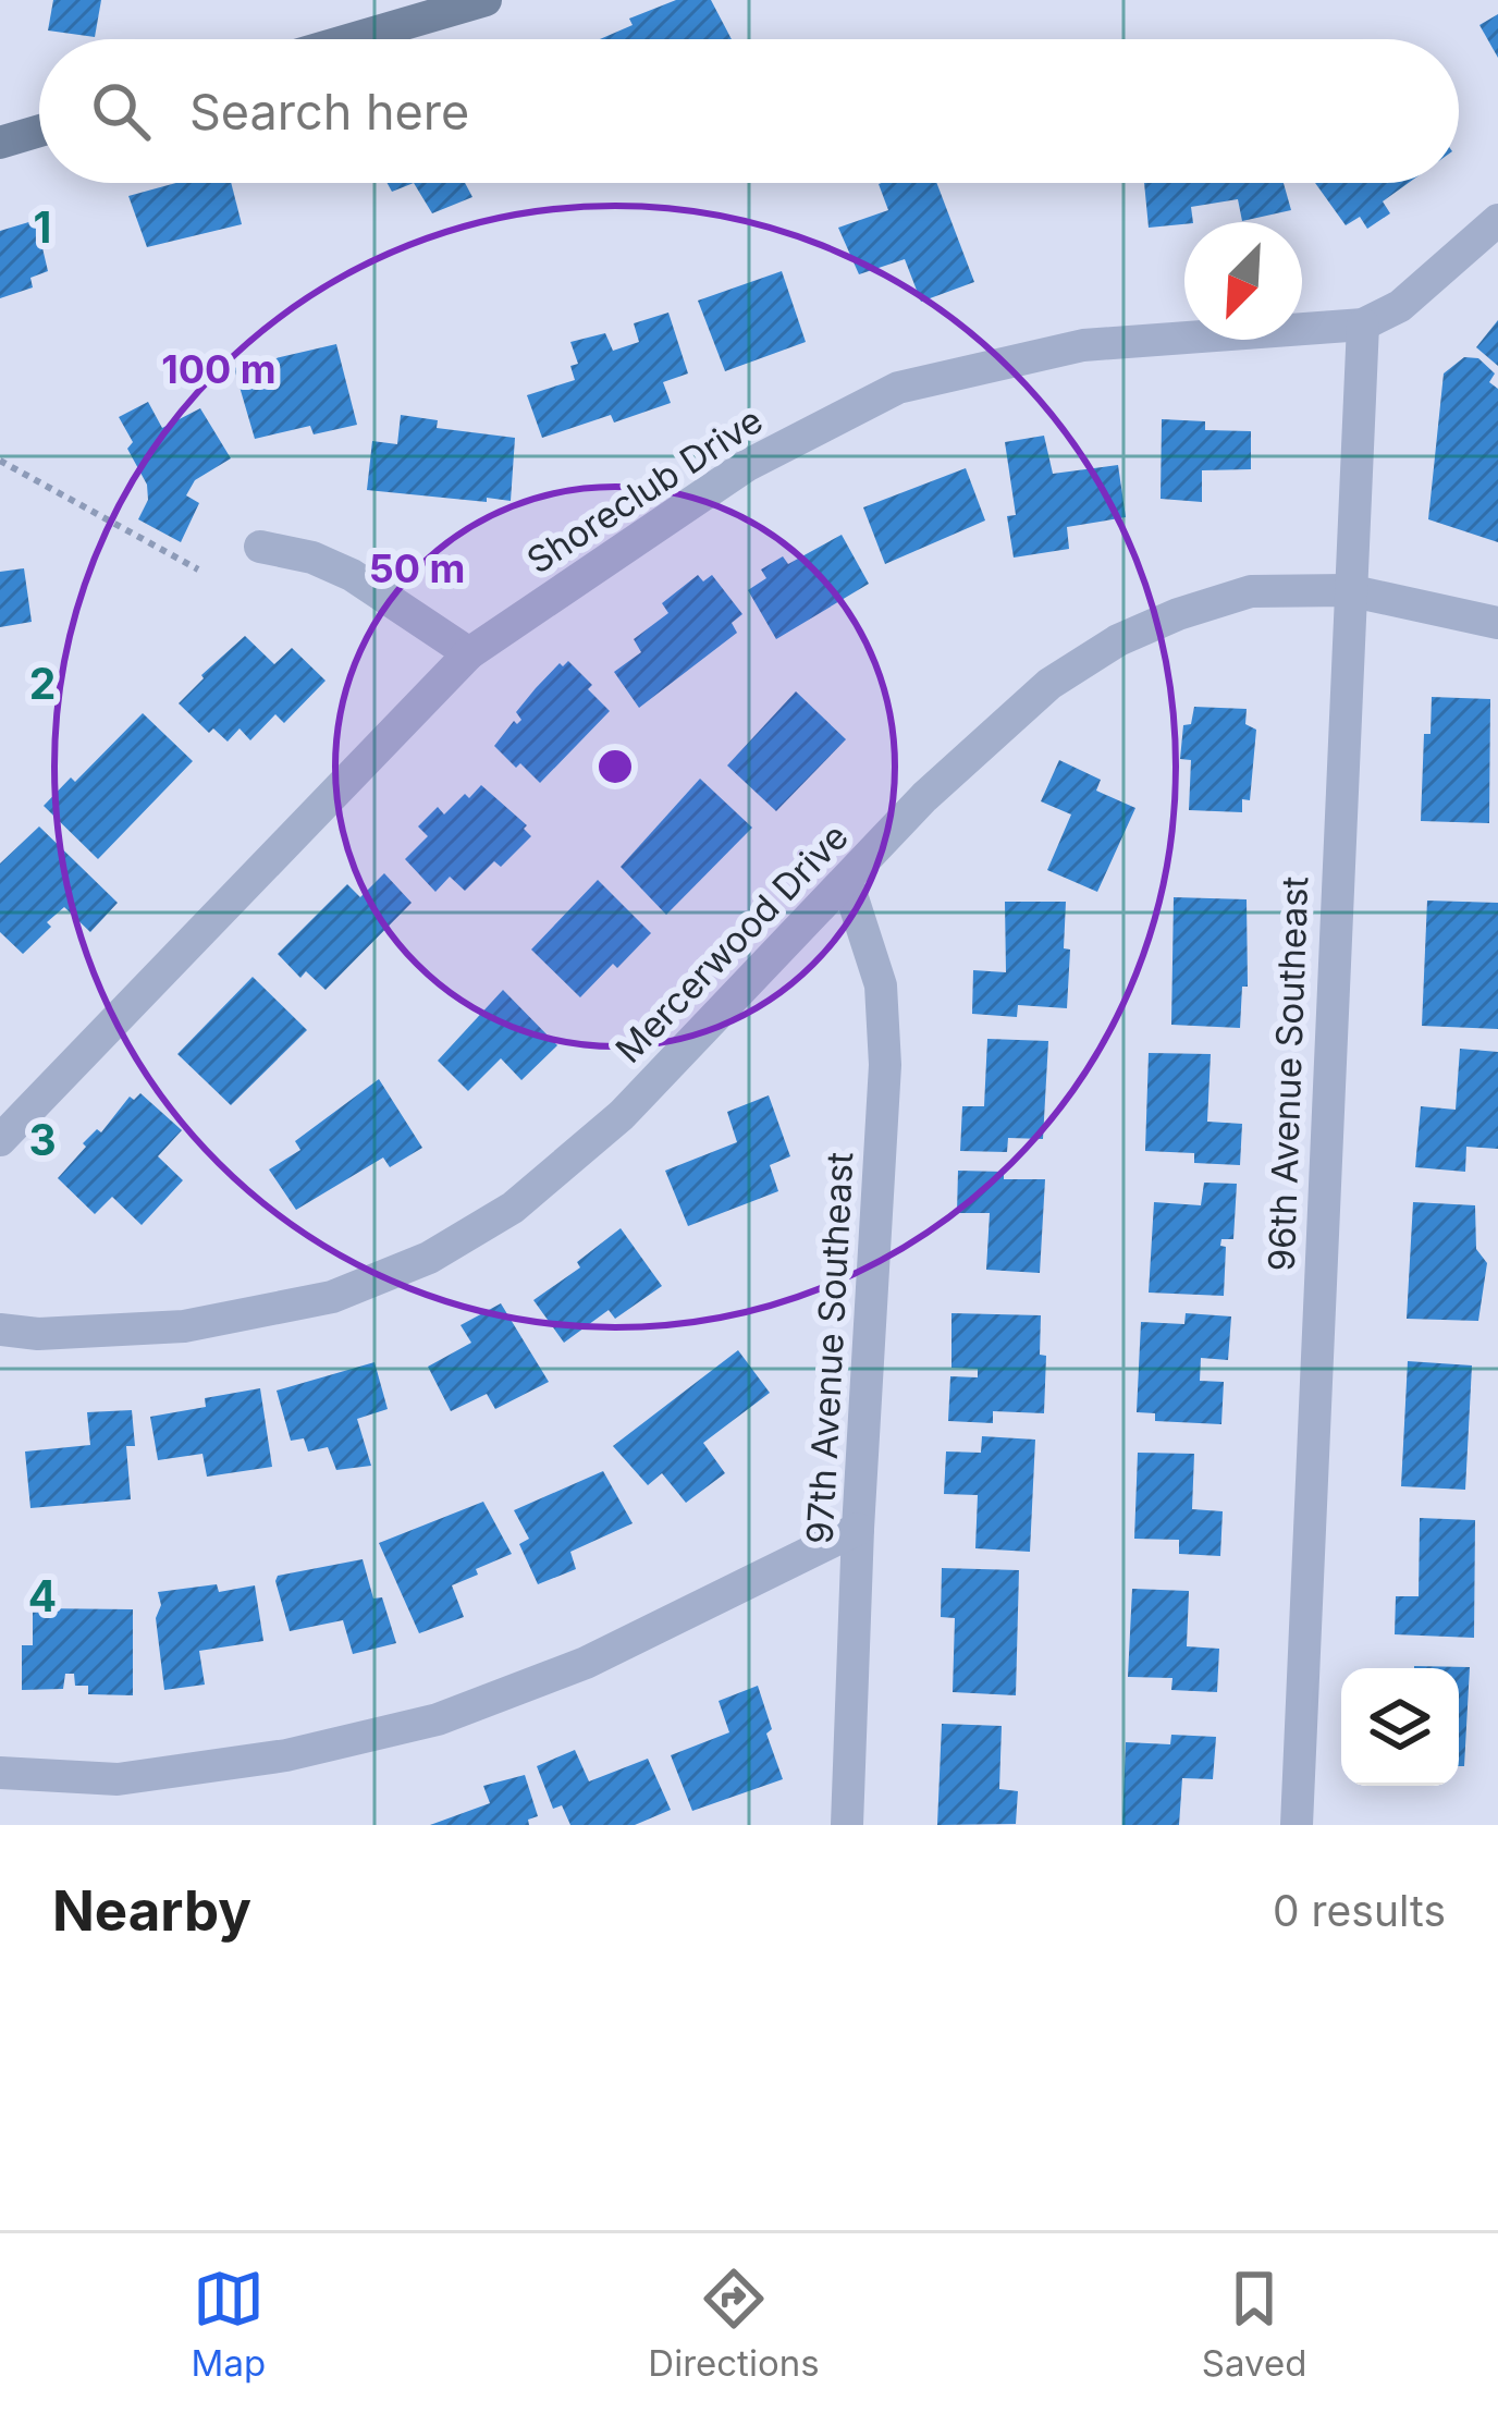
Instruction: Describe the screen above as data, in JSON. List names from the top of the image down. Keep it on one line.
{"streets":{"street":["Shoreclub Drive","Mercerwood Drive","96th Avenue Southeast","97th Avenue Southeast"]},"crossings":[["Shoreclub Drive","96th Avenue Southeast"],["Mercerwood Drive","96th Avenue Southeast"],["Mercerwood Drive","97th Avenue Southeast"]],"north":"bottom left","page":{"search":"Search here","heading":["Nearby","0 results"],"nav":["Map","Directions","Saved"]},"grid":{"rows":["1","2","3","4"]},"rings":["100 m","50 m"]}
